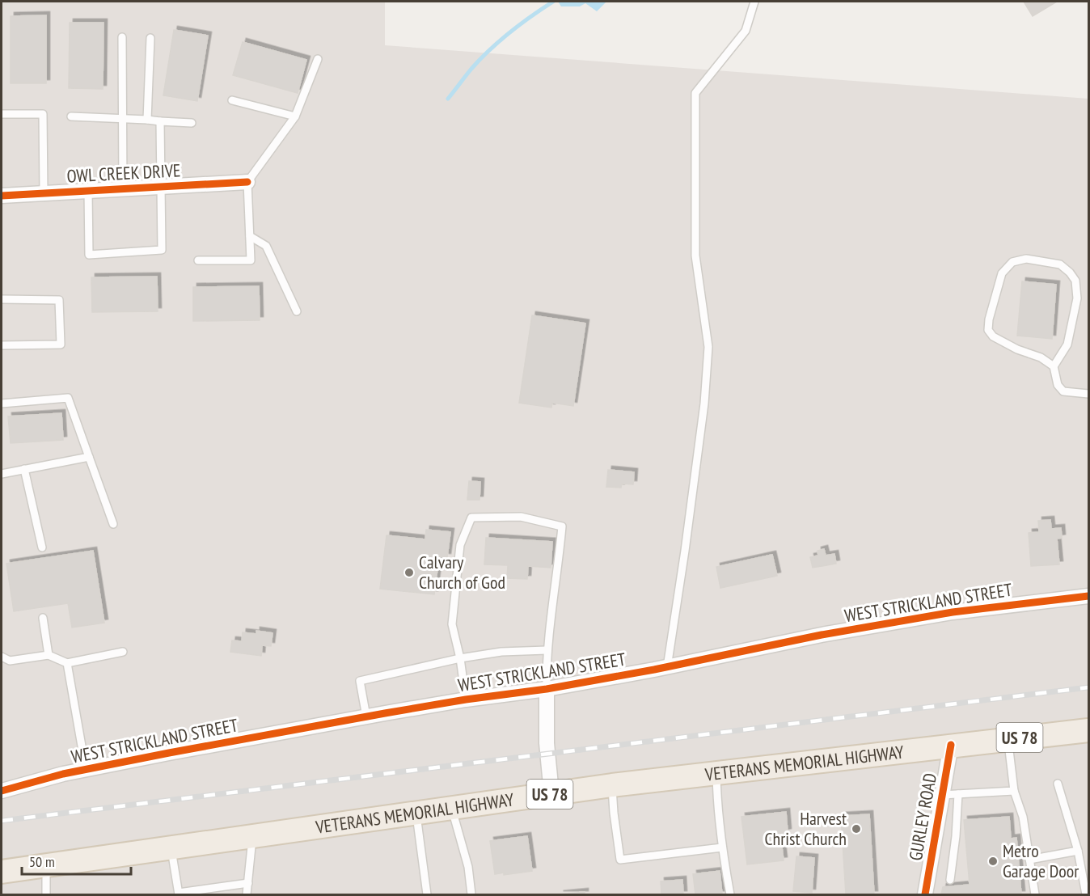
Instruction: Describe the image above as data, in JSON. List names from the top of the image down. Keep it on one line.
{"streets":{"main road":["US 78","VETERANS MEMORIAL HIGHWAY"],"street":["OWL CREEK DRIVE","WEST STRICKLAND STREET","GURLEY ROAD"]},"crossings":[["VETERANS MEMORIAL HIGHWAY","GURLEY ROAD"]],"places":["Calvary Church of God","Harvest Christ Church","Metro Garage Door"],"scale_bar":"50 m"}
